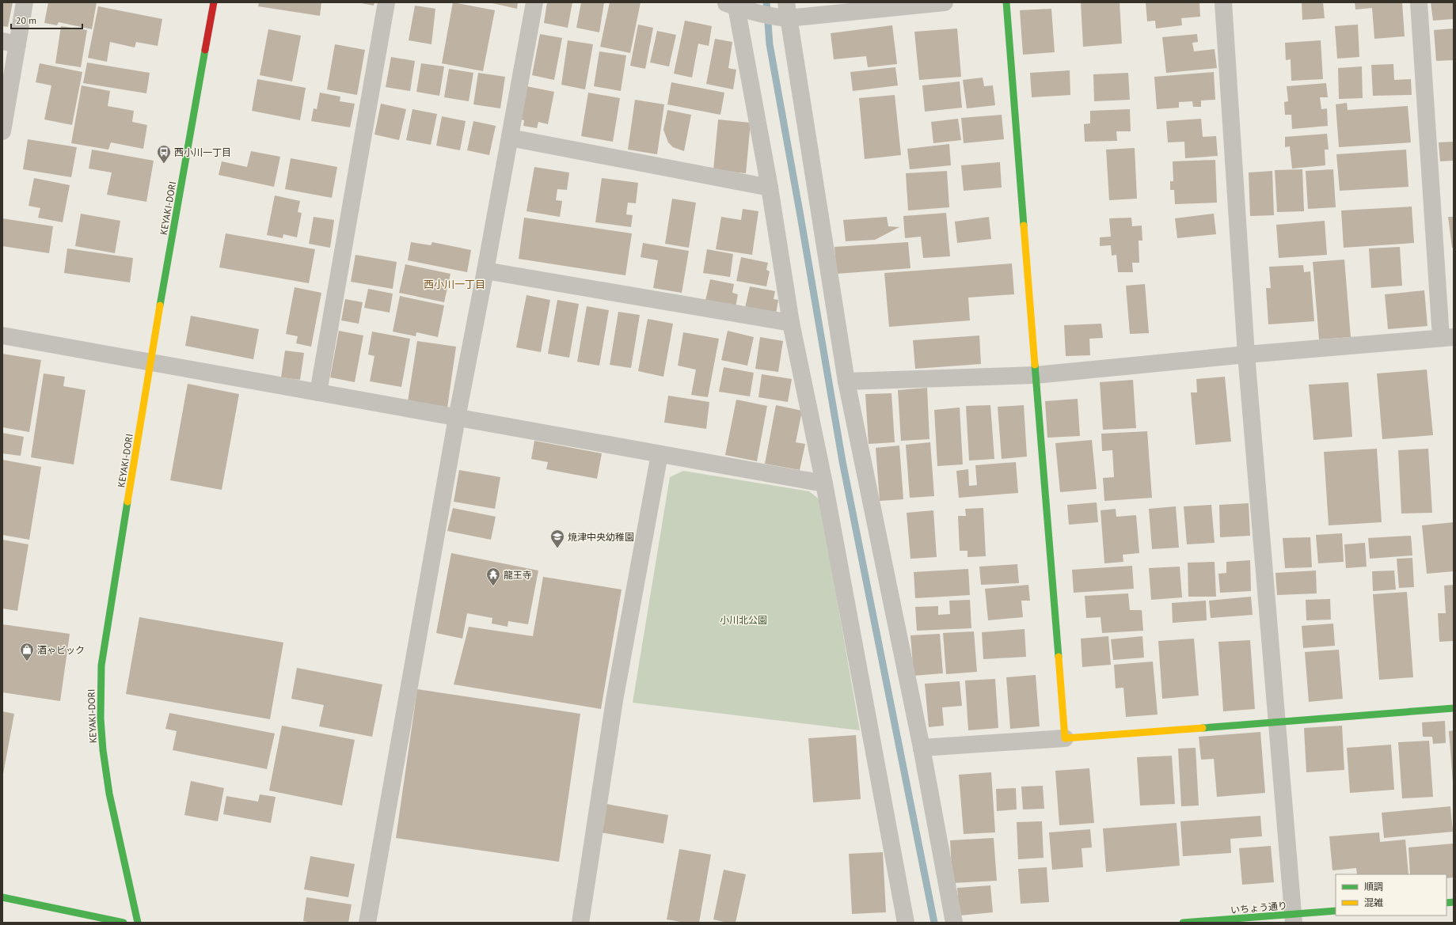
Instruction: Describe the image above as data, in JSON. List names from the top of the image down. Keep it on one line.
{"streets":{"street":["KEYAKI-DORI","いちょう通り"]},"districts":["西小川一丁目"],"parks":["小川北公園"],"places":{"bus stop":["西小川一丁目"],"school or university":["焼津中央幼稚園"],"temple":["龍王寺"],"shop":["酒ゃビック"]},"legend":["順調","混雑"],"scale_bar":"20 m"}
